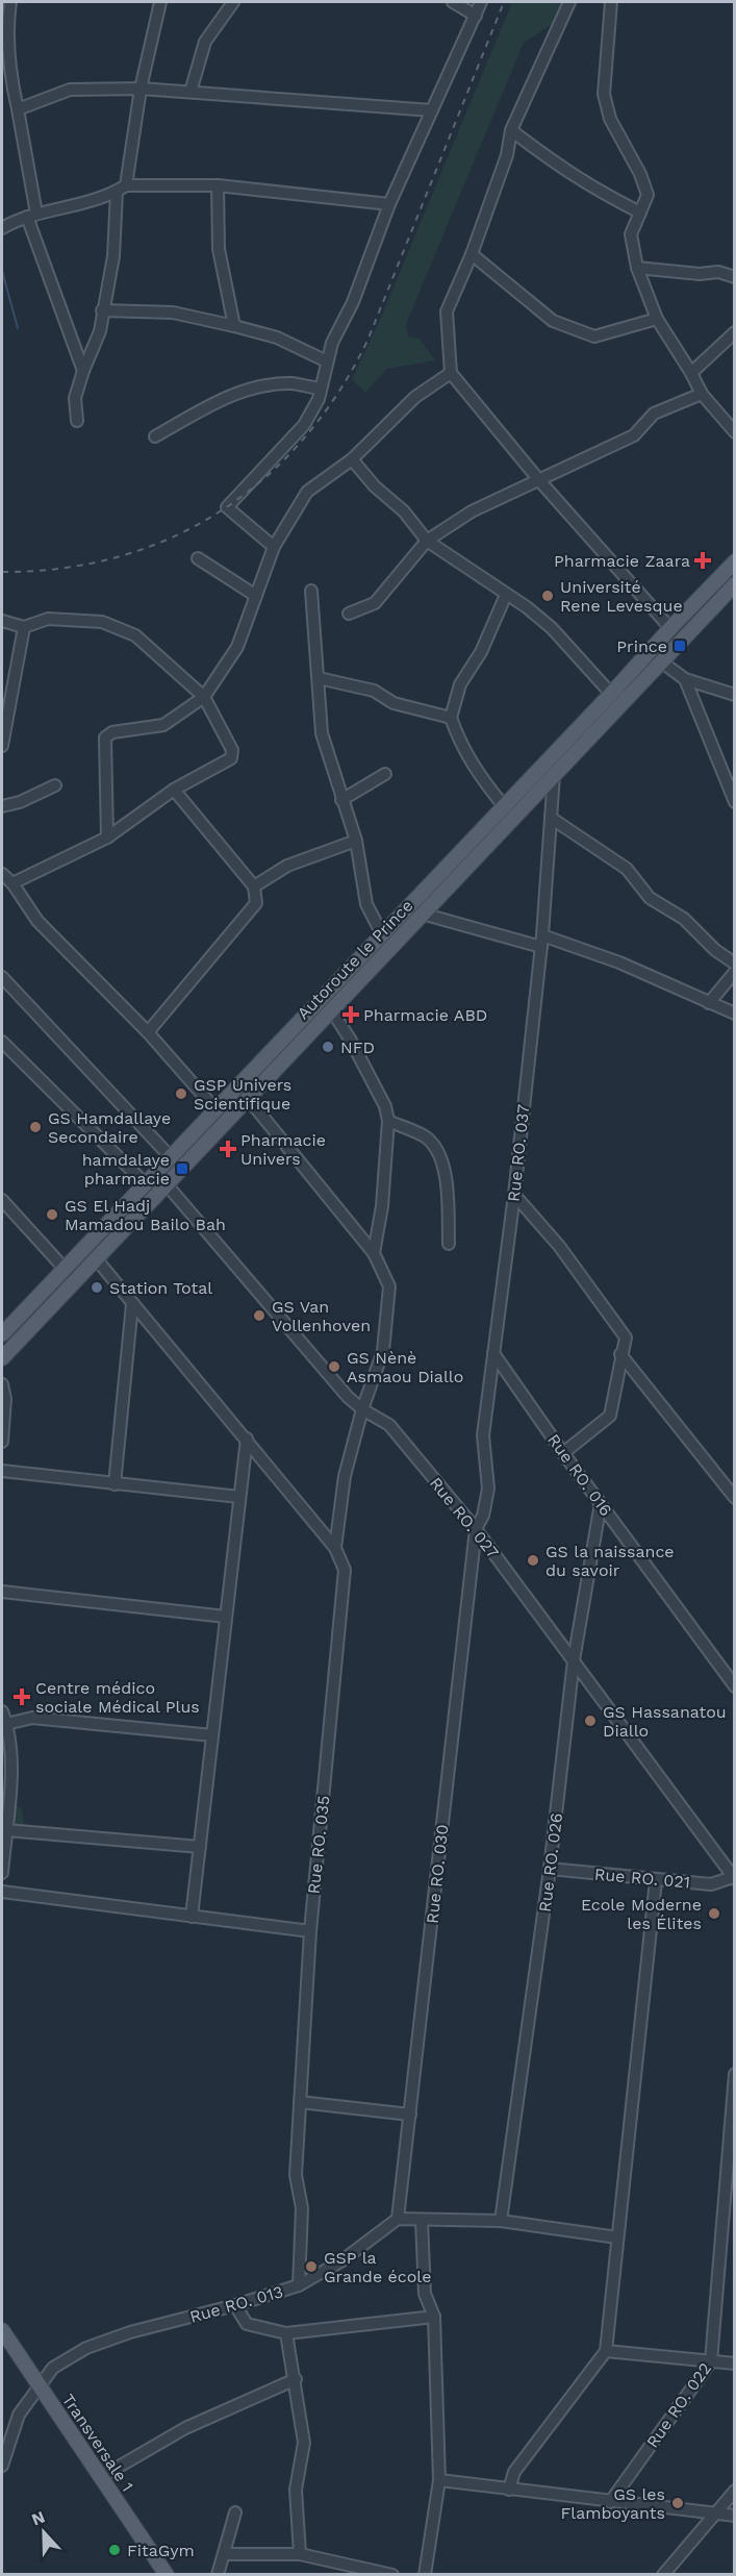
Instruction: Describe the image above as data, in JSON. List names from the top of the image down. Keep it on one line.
{"streets":{"main road":["Autoroute le Prince","Transversale 1"],"street":["Rue RO. 037","Rue RO. 016","Rue RO. 027","Rue RO. 035","Rue RO. 026","Rue RO. 030","Rue RO. 021","Rue RO. 013","Rue RO. 022"]},"crossings":[["Autoroute le Prince","Rue RO. 037"],["Autoroute le Prince","Rue RO. 027"],["Autoroute le Prince","Rue RO. 035"],["Rue RO. 037","Rue RO. 016"],["Rue RO. 037","Rue RO. 027"],["Rue RO. 037","Rue RO. 030"],["Rue RO. 016","Rue RO. 026"],["Rue RO. 027","Rue RO. 035"],["Rue RO. 027","Rue RO. 026"],["Rue RO. 027","Rue RO. 030"],["Rue RO. 027","Rue RO. 021"],["Rue RO. 035","Rue RO. 013"],["Rue RO. 026","Rue RO. 021"],["Rue RO. 030","Rue RO. 013"],["Rue RO. 013","Transversale 1"]],"places":{"health":["Pharmacie Zaara","Pharmacie ABD","Pharmacie Univers","Centre médico sociale Médical Plus"],"other":["Université Rene Levesque","NFD","GSP Univers Scientifique","GS Hamdallaye Secondaire","GS El Hadj Mamadou Bailo Bah","Station Total","GS Van Vollenhoven","GS Nènè Asmaou Diallo","GS la naissance du savoir","GS Hassanatou Diallo","Ecole Moderne les Élites","GSP la Grande école","GS les Flamboyants","FitaGym"],"transit":["Prince","hamdalaye pharmacie"]},"north":"top"}
